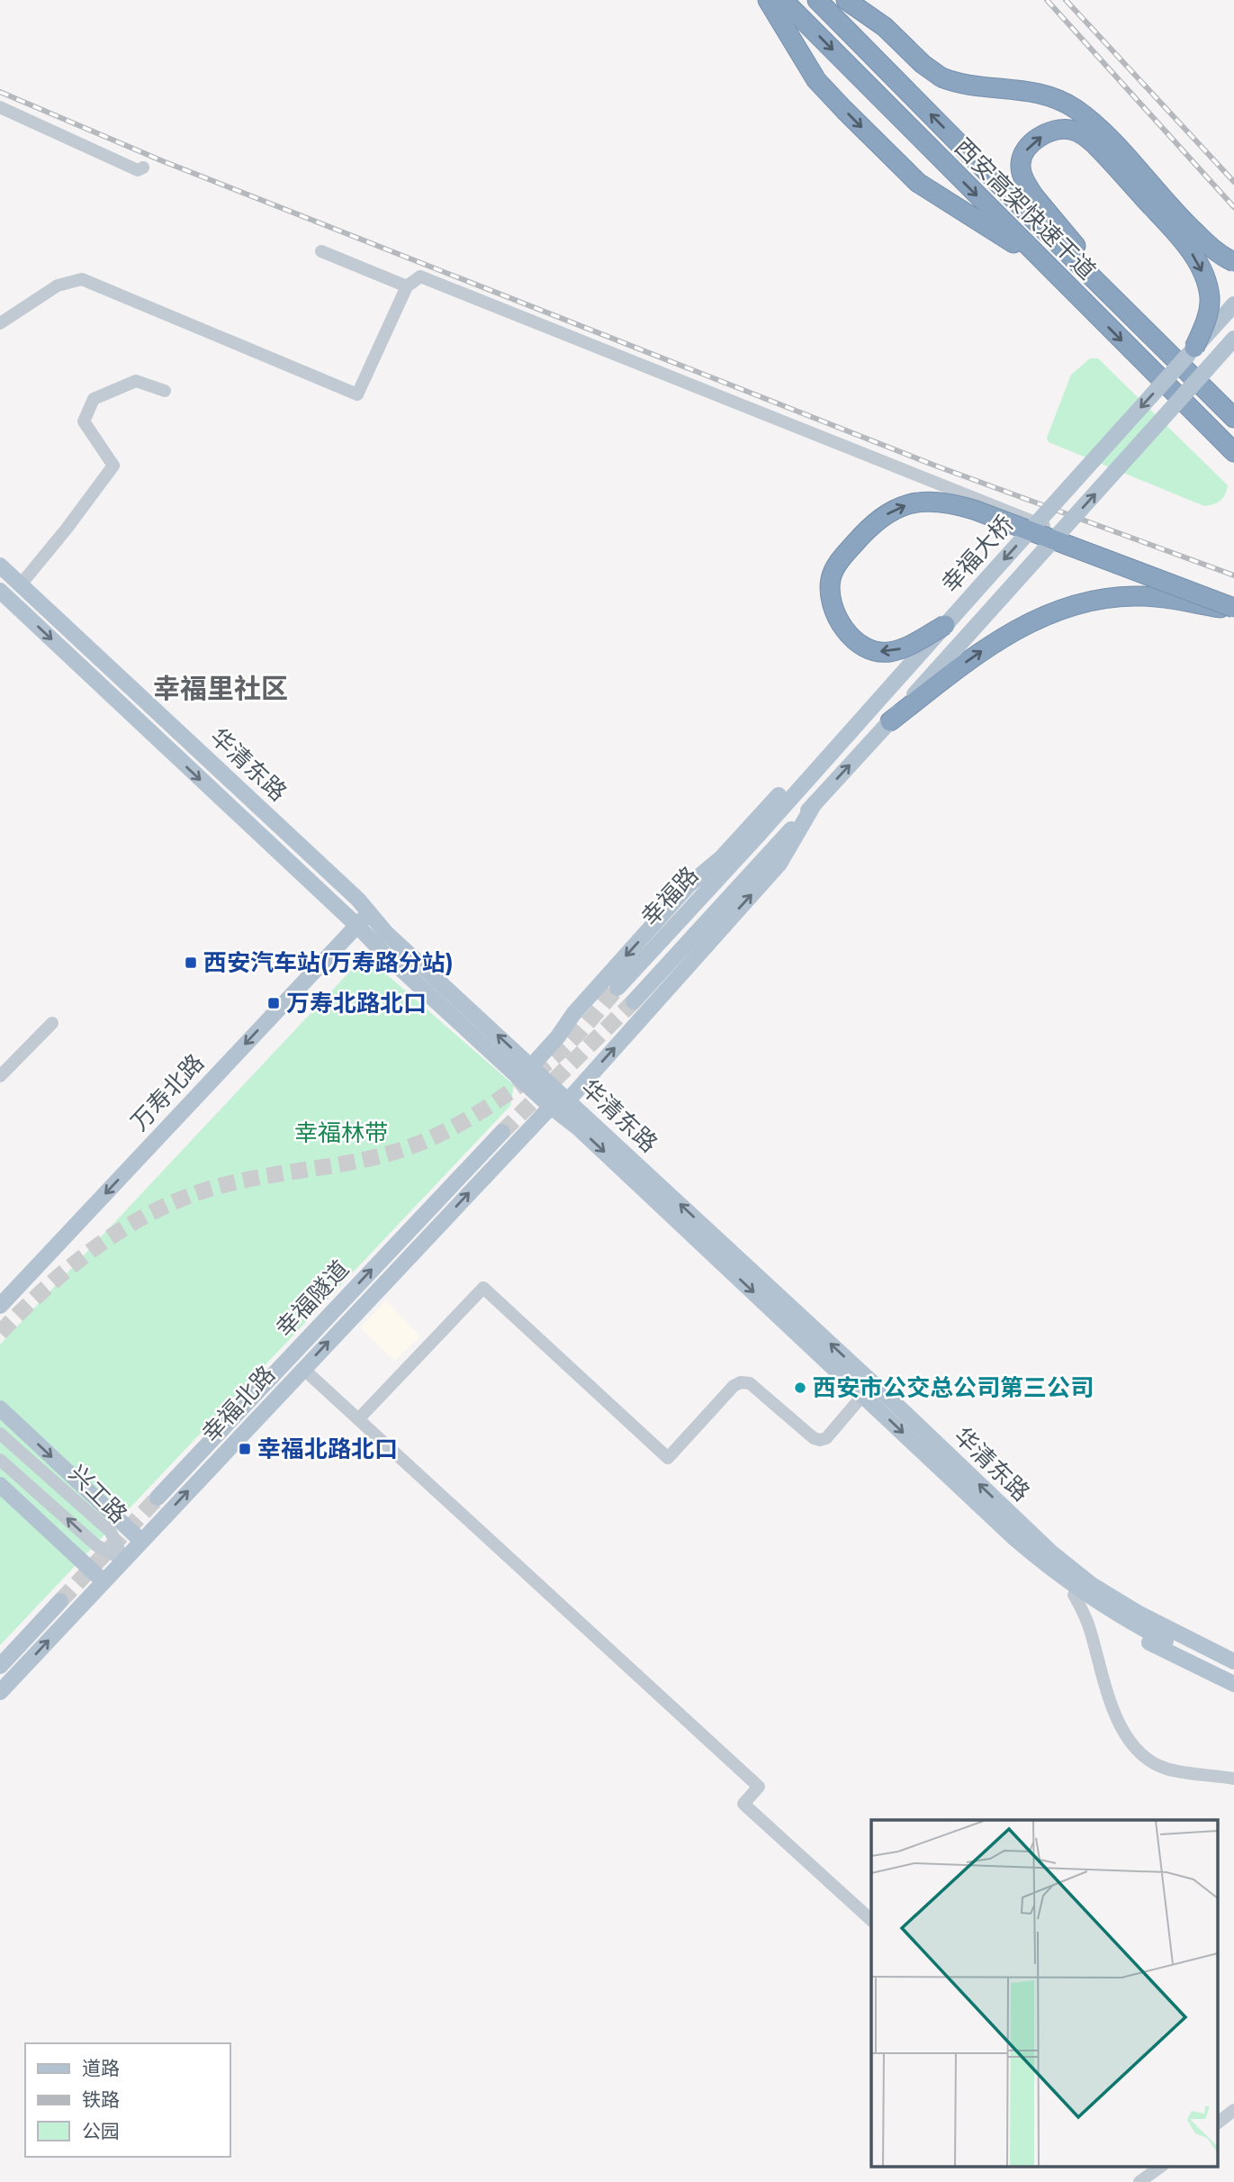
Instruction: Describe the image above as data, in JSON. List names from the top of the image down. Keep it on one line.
{"streets":{"highway":["西安高架快速干道"],"main road":["幸福大桥","华清东路","幸福路","万寿北路","幸福隧道","幸福北路"],"street":["兴工路"]},"crossings":[["幸福大桥","幸福路"],["华清东路","万寿北路"],["华清东路","幸福北路"],["幸福北路","兴工路"]],"one_way":["万寿北路","幸福隧道","幸福北路"],"districts":["幸福里社区"],"parks":["幸福林带"],"places":{"transit":["西安汽车站(万寿路分站)","万寿北路北口","幸福北路北口"],"other":["西安市公交总公司第三公司"]},"legend":["道路","铁路","公园"]}
